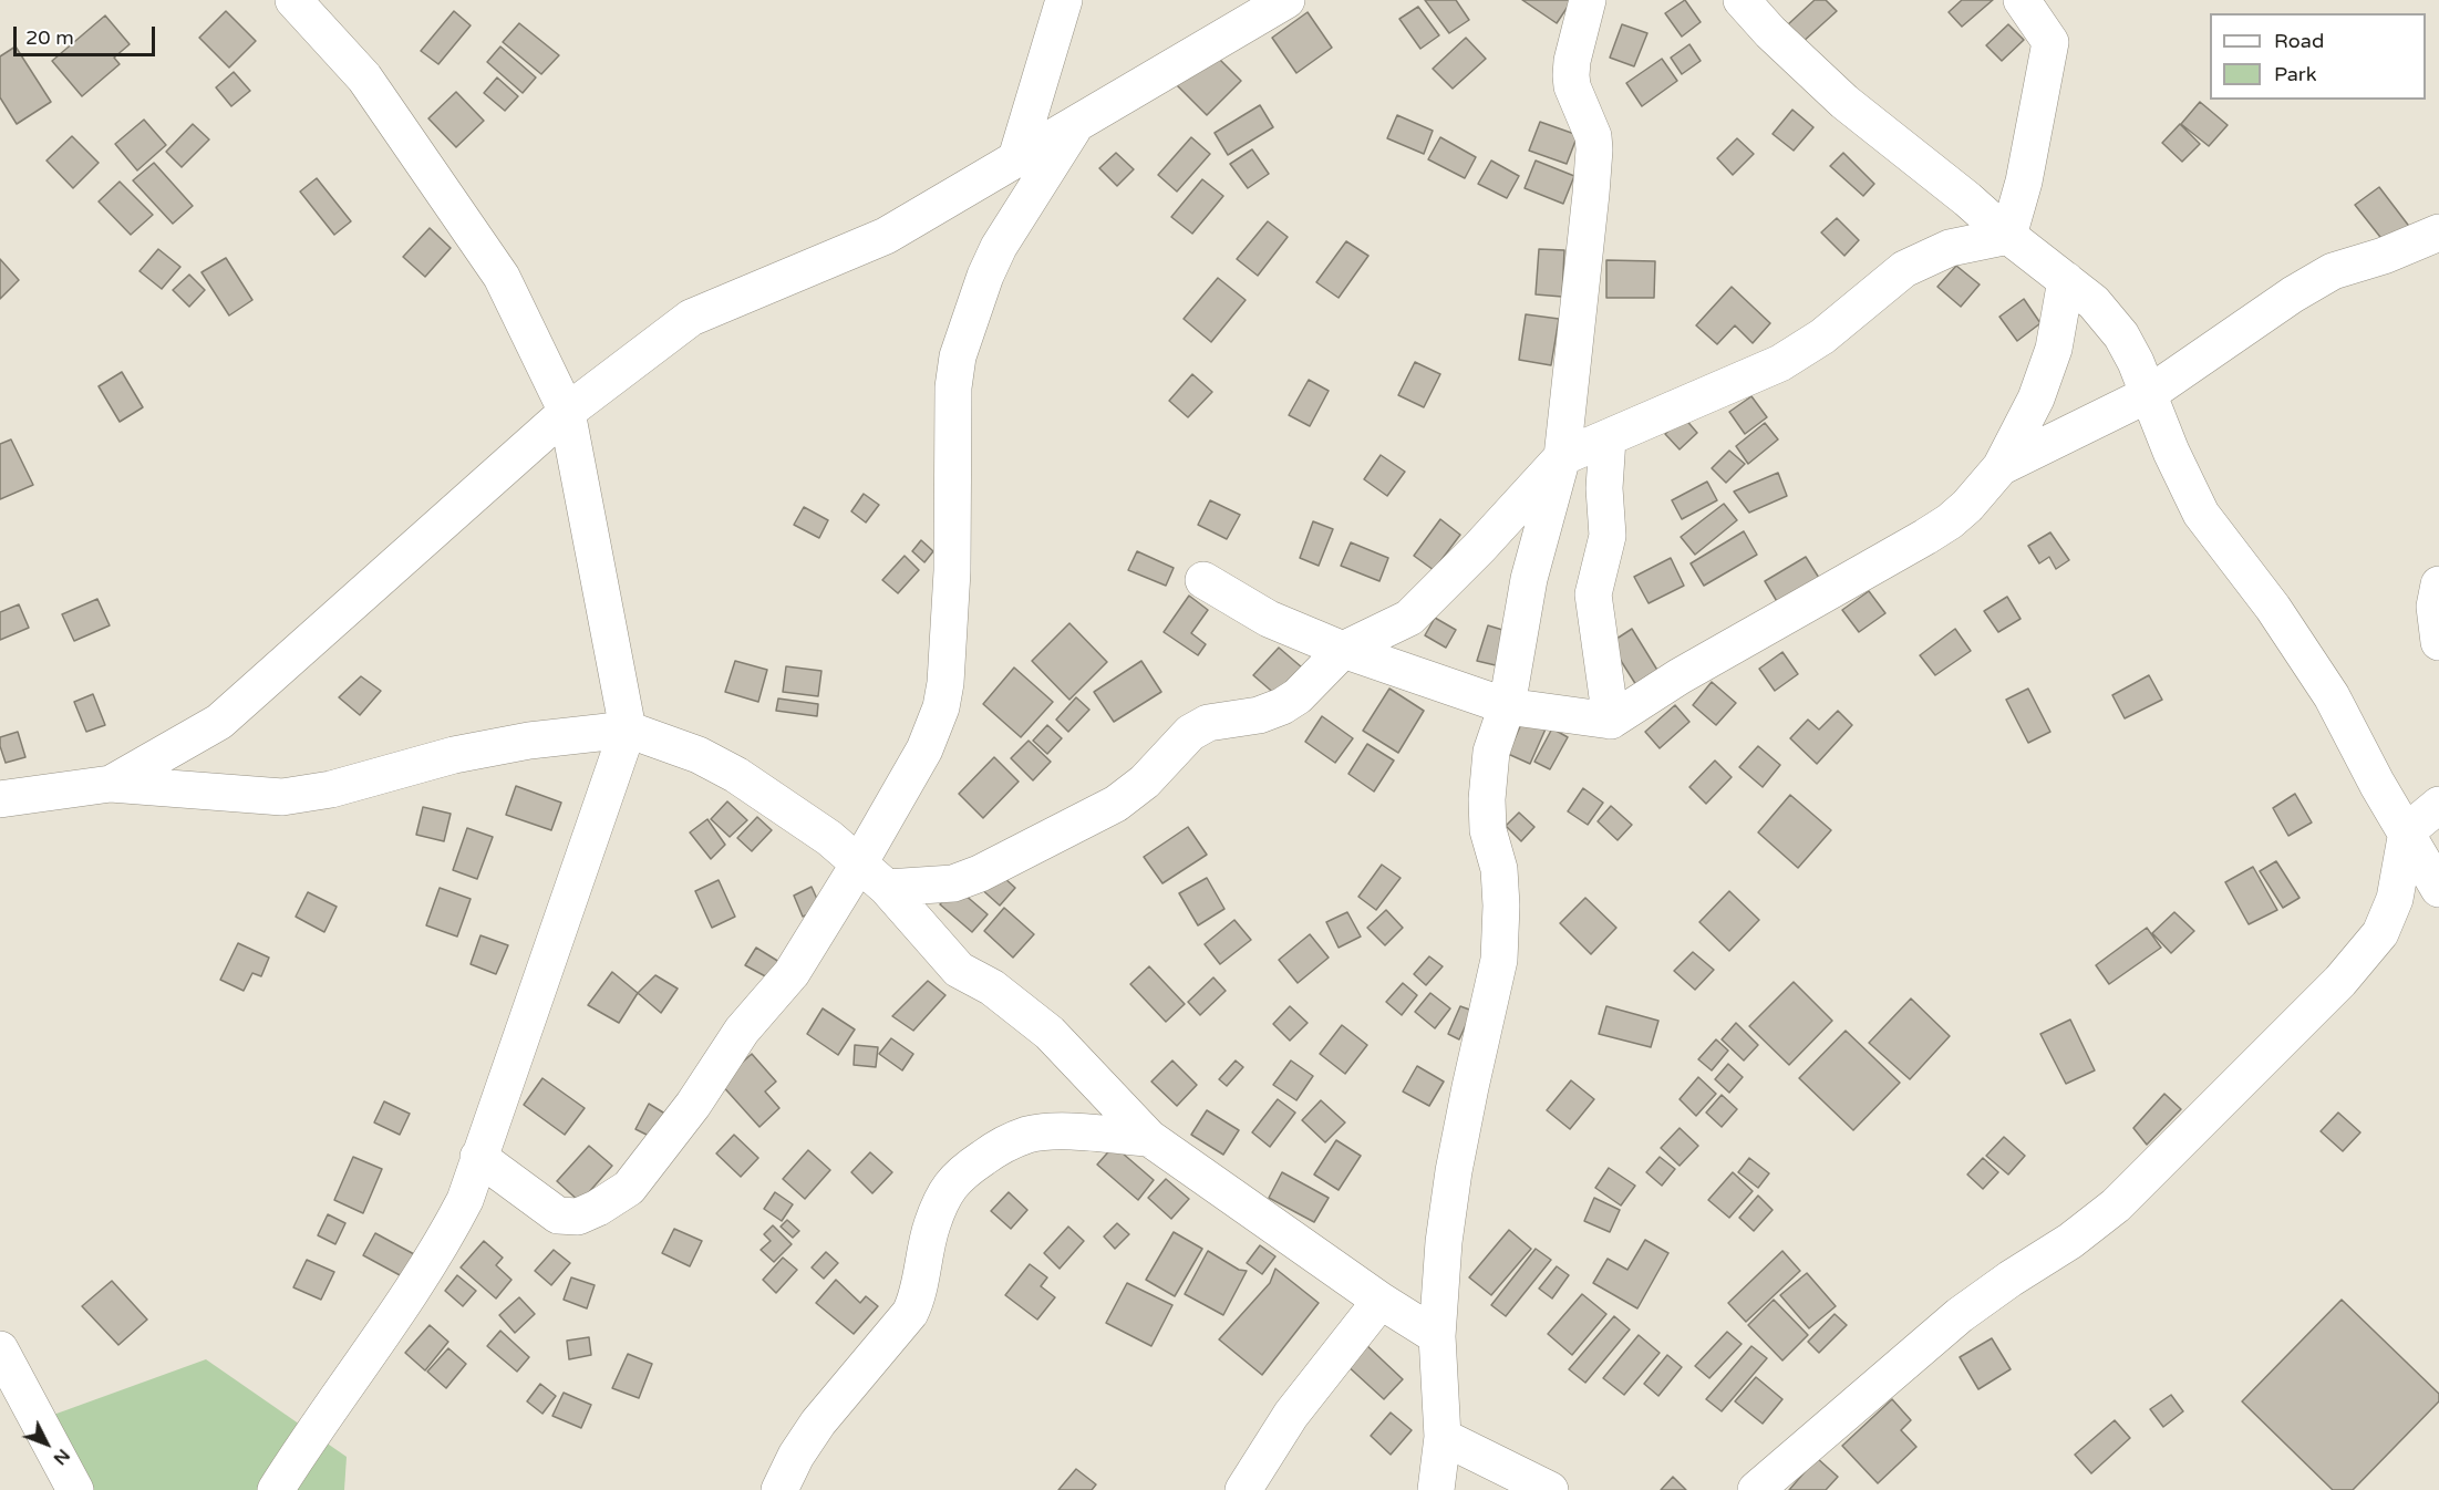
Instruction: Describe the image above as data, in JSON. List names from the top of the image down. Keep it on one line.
{"legend":["Road","Park"],"scale_bar":"20 m","north":"bottom right"}
